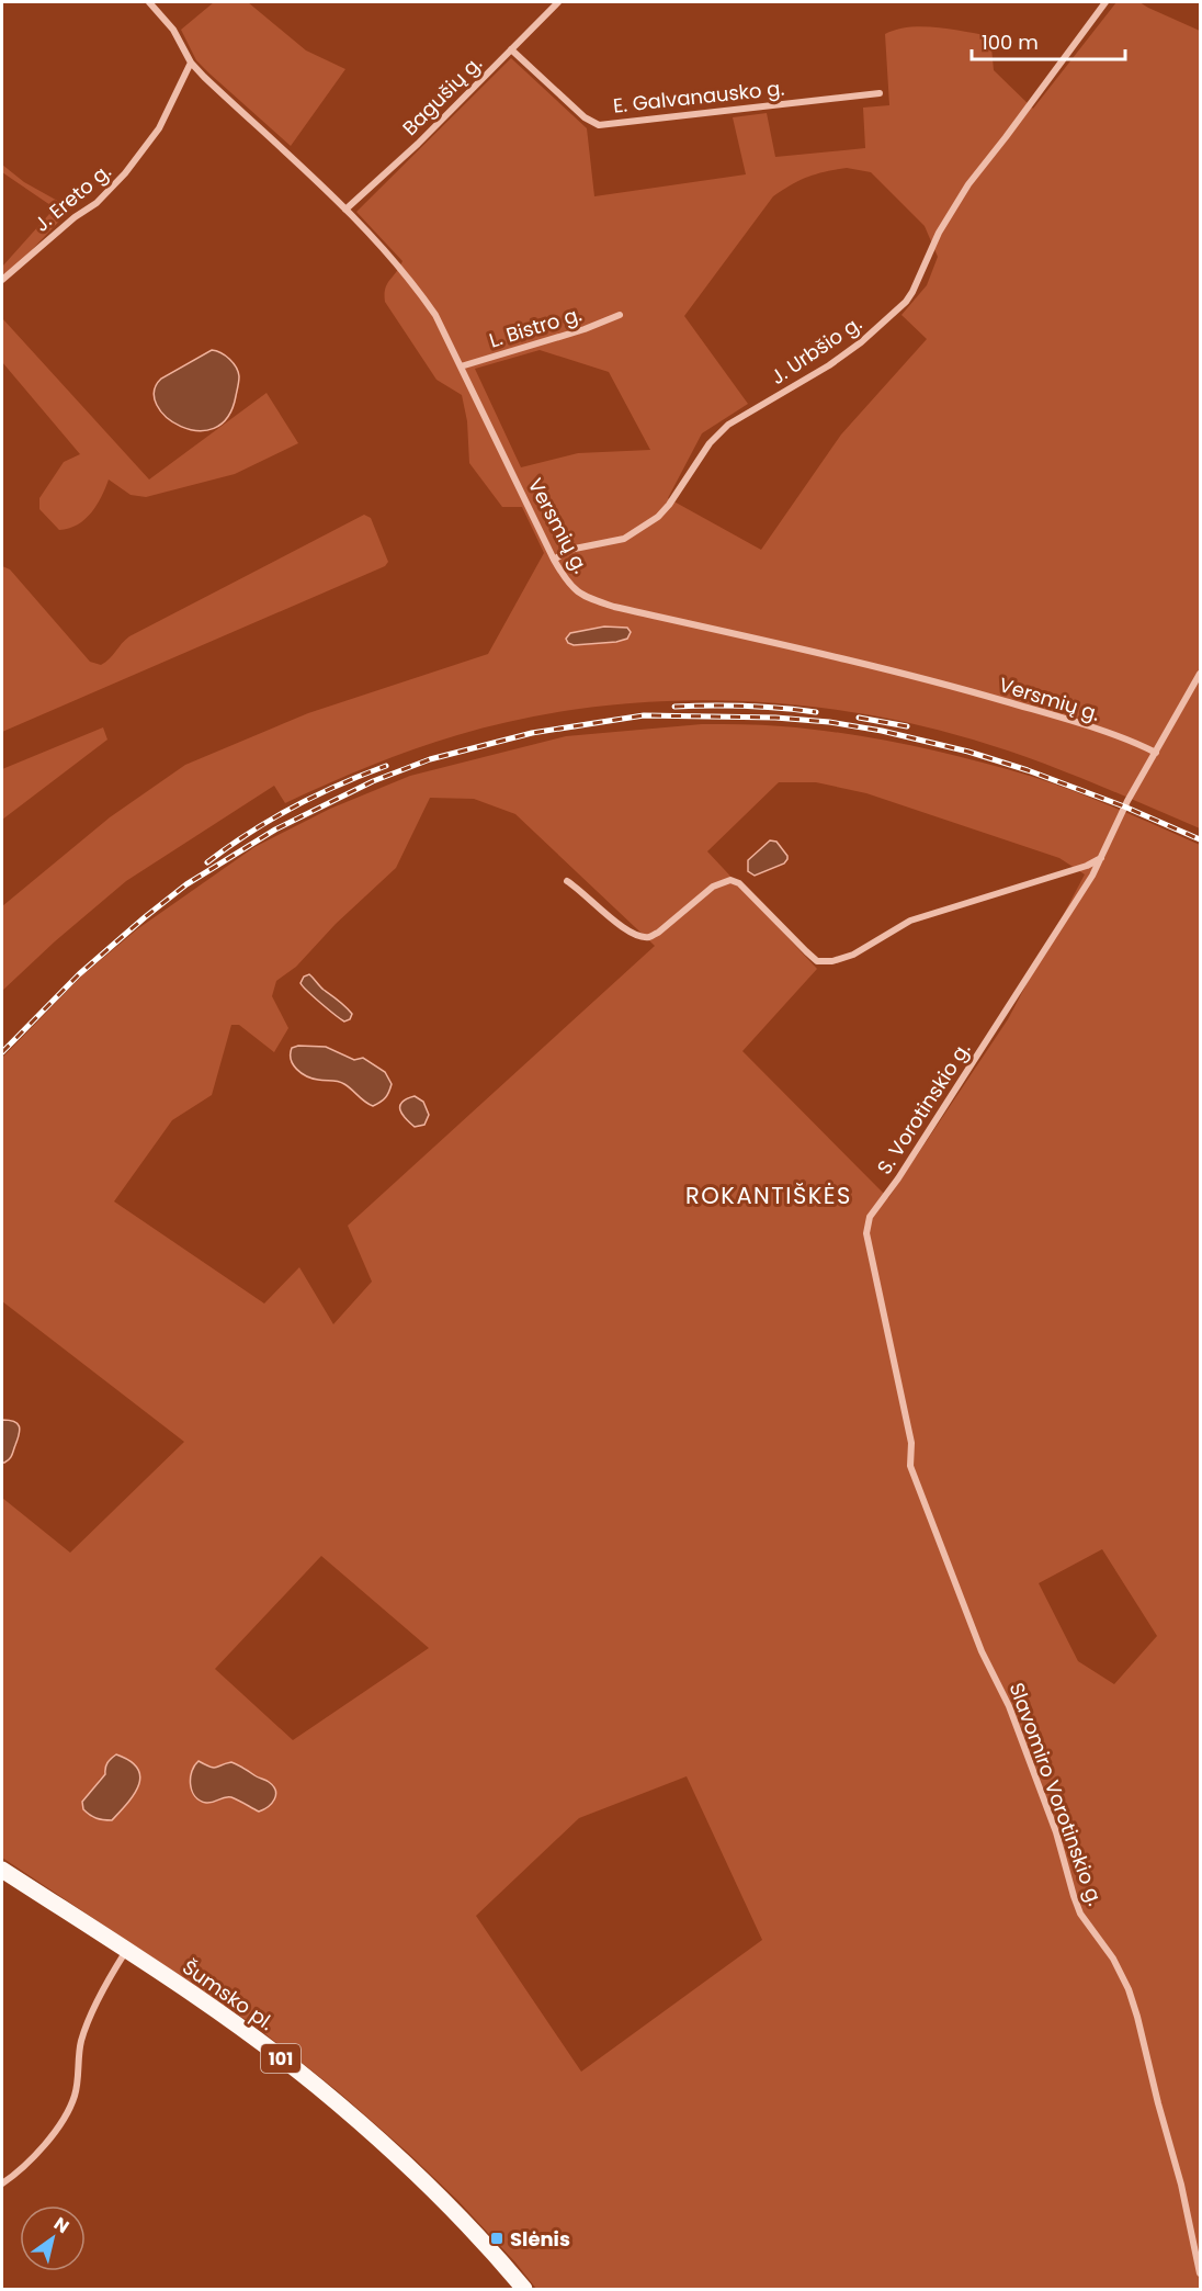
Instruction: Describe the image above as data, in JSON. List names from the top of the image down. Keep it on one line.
{"streets":{"main road":["Šumsko pl.","101"],"street":["Bagušių g.","E. Galvanausko g.","J. Ereto g.","L. Bistro g.","J. Urbšio g.","Versmių g.","S. Vorotinskio g.","Slavomiro Vorotinskio g."]},"crossings":[["Bagušių g.","E. Galvanausko g."],["Bagušių g.","Versmių g."],["J. Ereto g.","Versmių g."],["L. Bistro g.","Versmių g."],["J. Urbšio g.","Versmių g."],["Versmių g.","S. Vorotinskio g."],["S. Vorotinskio g.","Slavomiro Vorotinskio g."]],"districts":["ROKANTIŠKĖS"],"places":{"transit":["Slėnis"]},"scale_bar":"100 m","north":"top right"}
